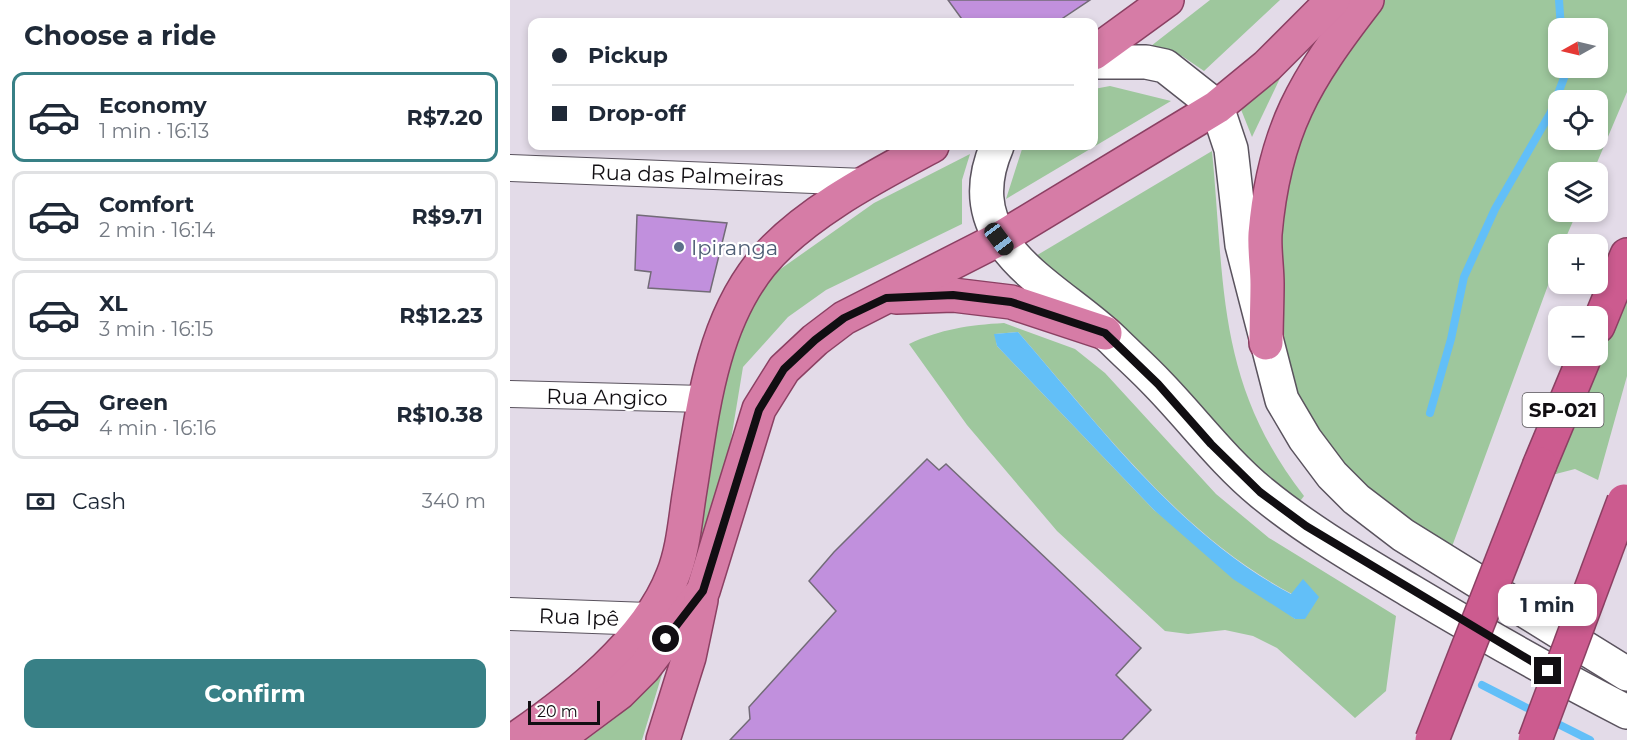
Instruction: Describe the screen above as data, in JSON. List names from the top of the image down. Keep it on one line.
{"streets":{"highway":["SP-021"],"street":["Rua das Palmeiras","Rua Angico","Rua Ipê"]},"places":["Ipiranga"],"scale_bar":"20 m","north":"left","page":{"heading":"Choose a ride","map_buttons":["+","−"],"banner":["Pickup","Drop-off"],"list":[{"name":"Economy","note":"1 min · 16:13","value":"R$7.20"},{"name":"Comfort","note":"2 min · 16:14","value":"R$9.71"},{"name":"XL","note":"3 min · 16:15","value":"R$12.23"},{"name":"Green","note":"4 min · 16:16","value":"R$10.38"}],"pay":["Cash","340 m"],"bubble":"1 min","buttons":"Confirm","scale":"20 m"}}
